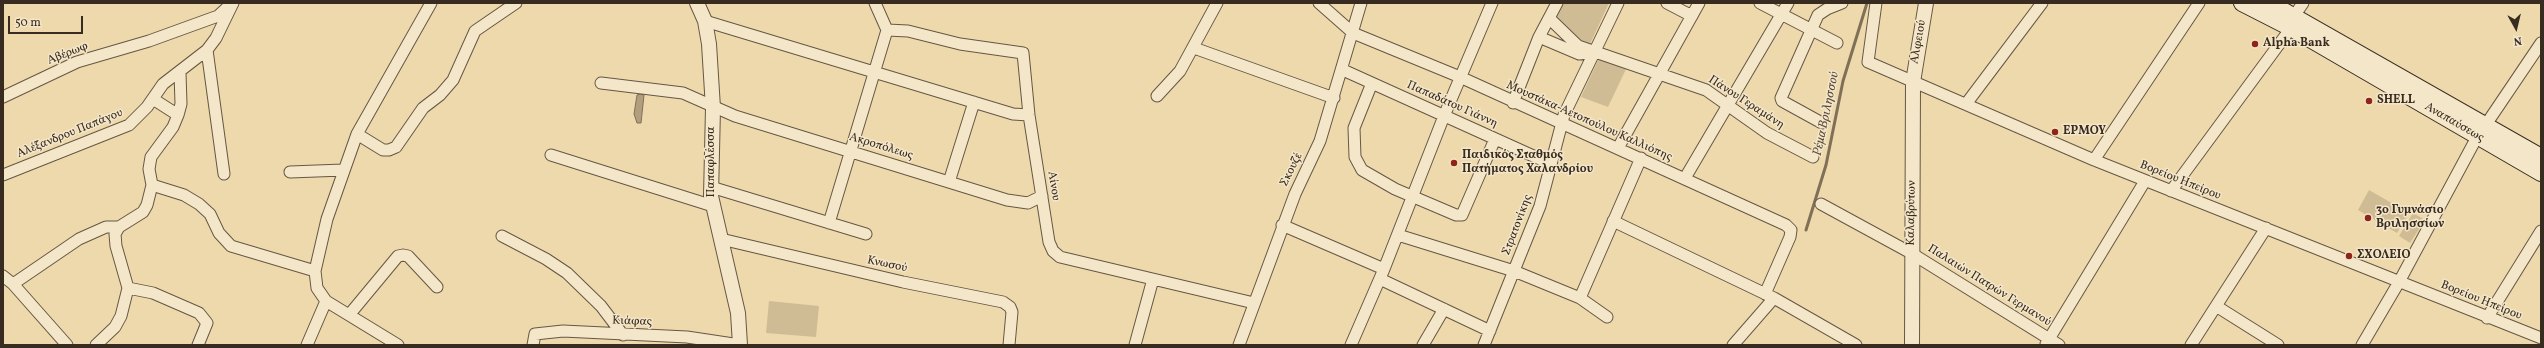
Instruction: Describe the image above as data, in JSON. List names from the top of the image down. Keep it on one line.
{"streets":{"main road":["Αναπαύσεως"],"street":["Αλφειού","Αβέρωφ","Πάνου Γεραμάνη","Παπαδάτου Γιάννη","Μουστάκα-Αετοπούλου Καλλιόπης","Αλέξανδρου Παπάγου","Ακροπόλεως","Παπαφλέσσα","Σκουζέ","Βορείου Ηπείρου","Αίνου","Καλαβρύτων","Στρατονίκης","Κνωσού","Παλαιών Πατρών Γερμανού","Κιάφας"]},"crossings":[["Αλφειού","Βορείου Ηπείρου"],["Αλφειού","Καλαβρύτων"],["Αβέρωφ","Αλέξανδρου Παπάγου"],["Πάνου Γεραμάνη","Στρατονίκης"],["Παπαδάτου Γιάννη","Σκουζέ"],["Παπαδάτου Γιάννη","Στρατονίκης"],["Μουστάκα-Αετοπούλου Καλλιόπης","Σκουζέ"],["Μουστάκα-Αετοπούλου Καλλιόπης","Στρατονίκης"],["Ακροπόλεως","Παπαφλέσσα"],["Ακροπόλεως","Αίνου"],["Παπαφλέσσα","Κνωσού"],["Παπαφλέσσα","Κιάφας"],["Σκουζέ","Αίνου"],["Βορείου Ηπείρου","Καλαβρύτων"],["Καλαβρύτων","Παλαιών Πατρών Γερμανού"]],"water":["Ρέμα Βριλησσού"],"places":["Alpha Bank","SHELL","ΕΡΜΟΥ","Παιδικός Σταθμός Πατήματος Χαλανδρίου","3ο Γυμνάσιο Βριλησσίων","ΣΧΟΛΕΙΟ"],"scale_bar":"50 m","north":"bottom"}
